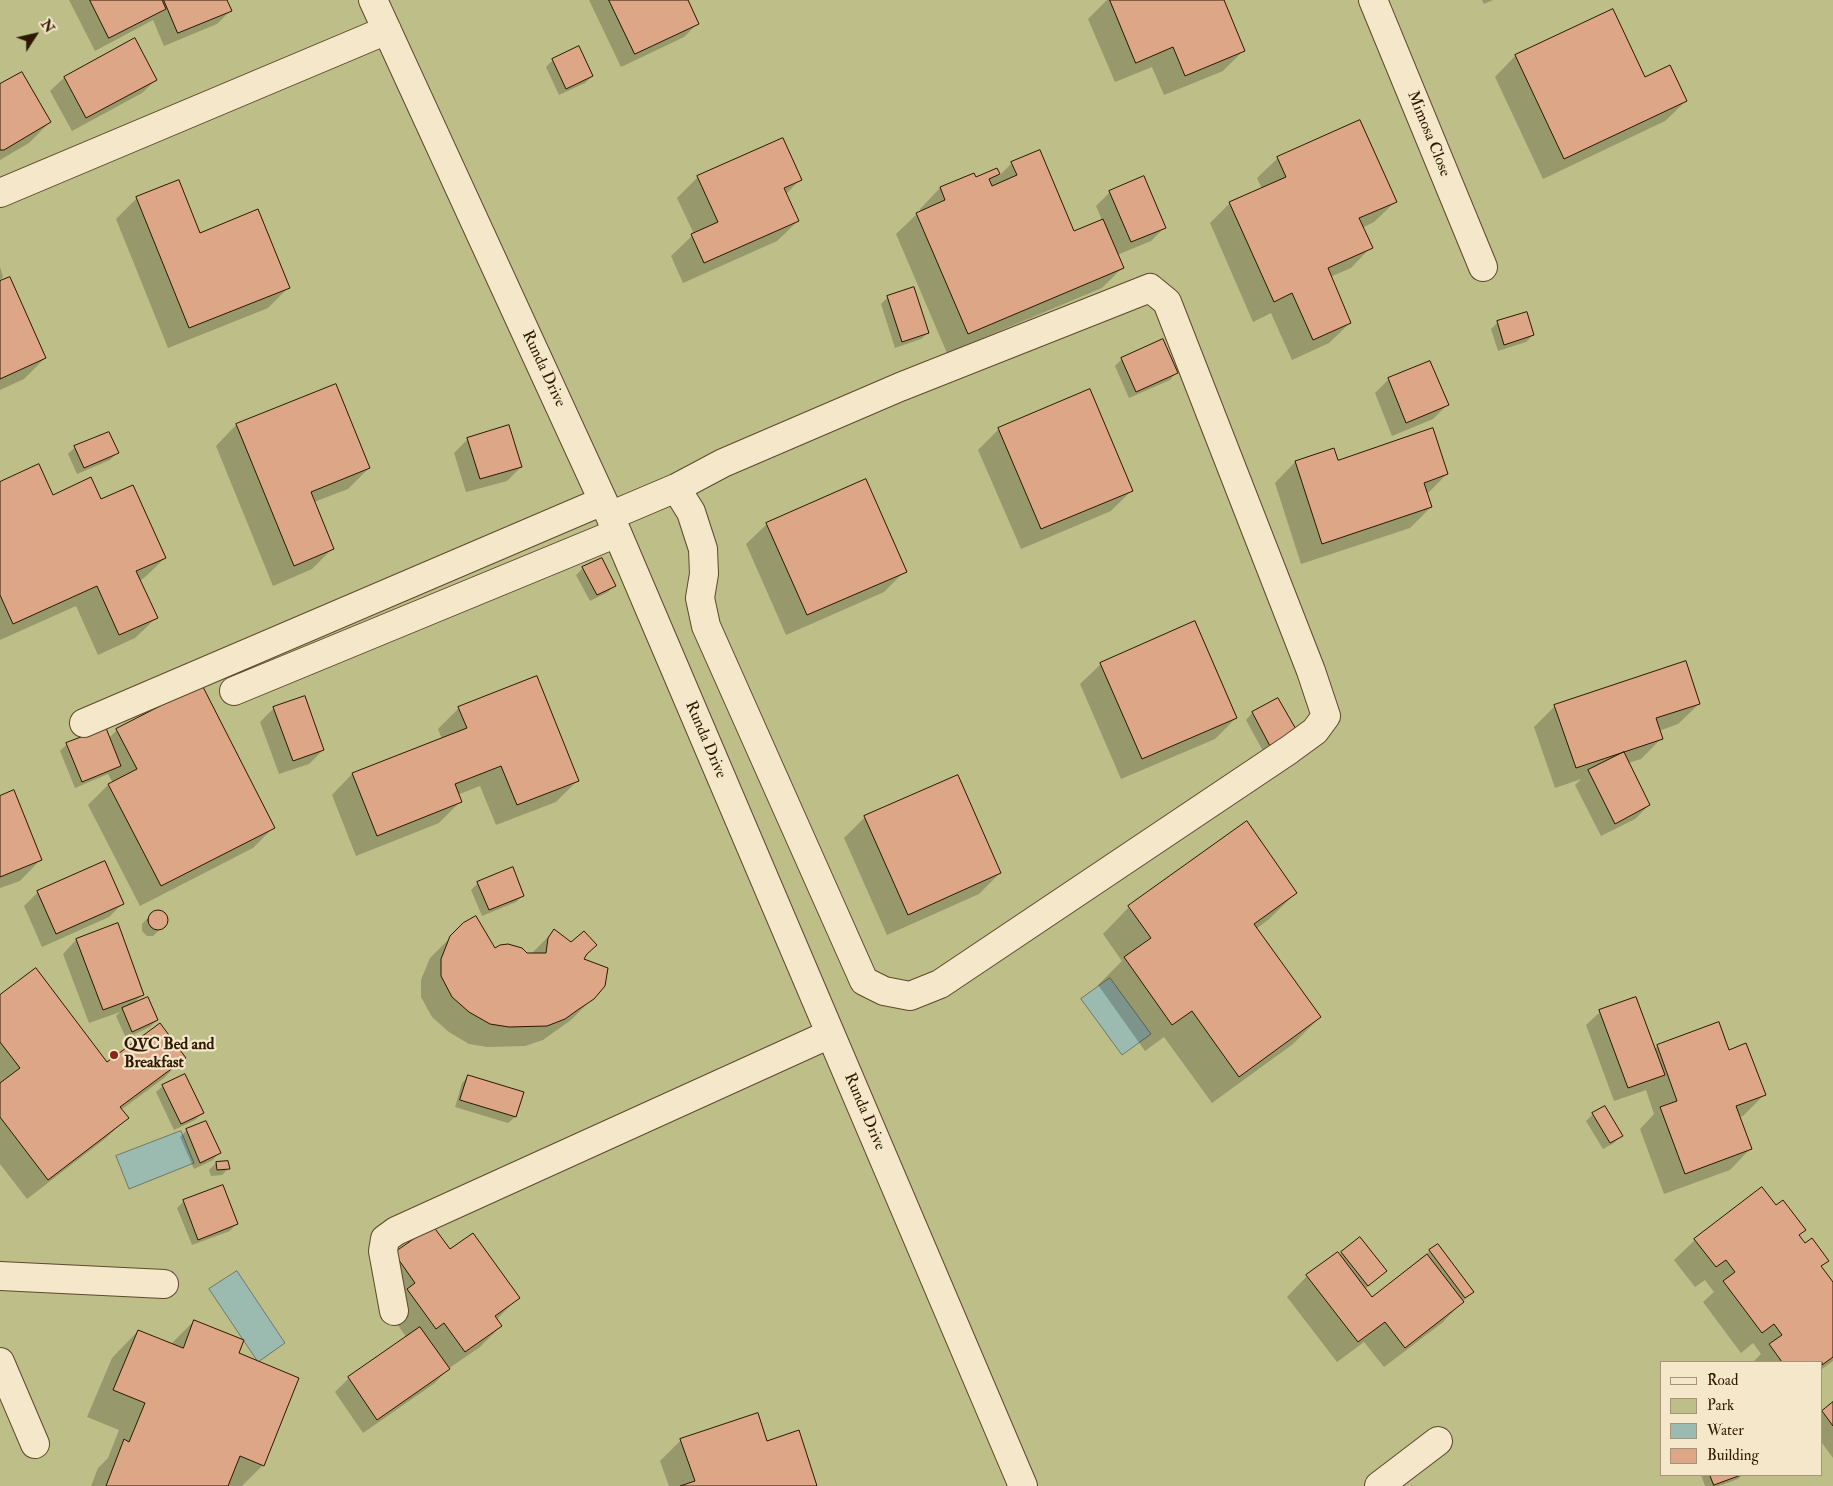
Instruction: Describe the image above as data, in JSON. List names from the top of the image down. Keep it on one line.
{"streets":{"street":["Mimosa Close","Runda Drive"]},"places":["QVC Bed and Breakfast"],"legend":["Road","Park","Water","Building"],"north":"top right"}
